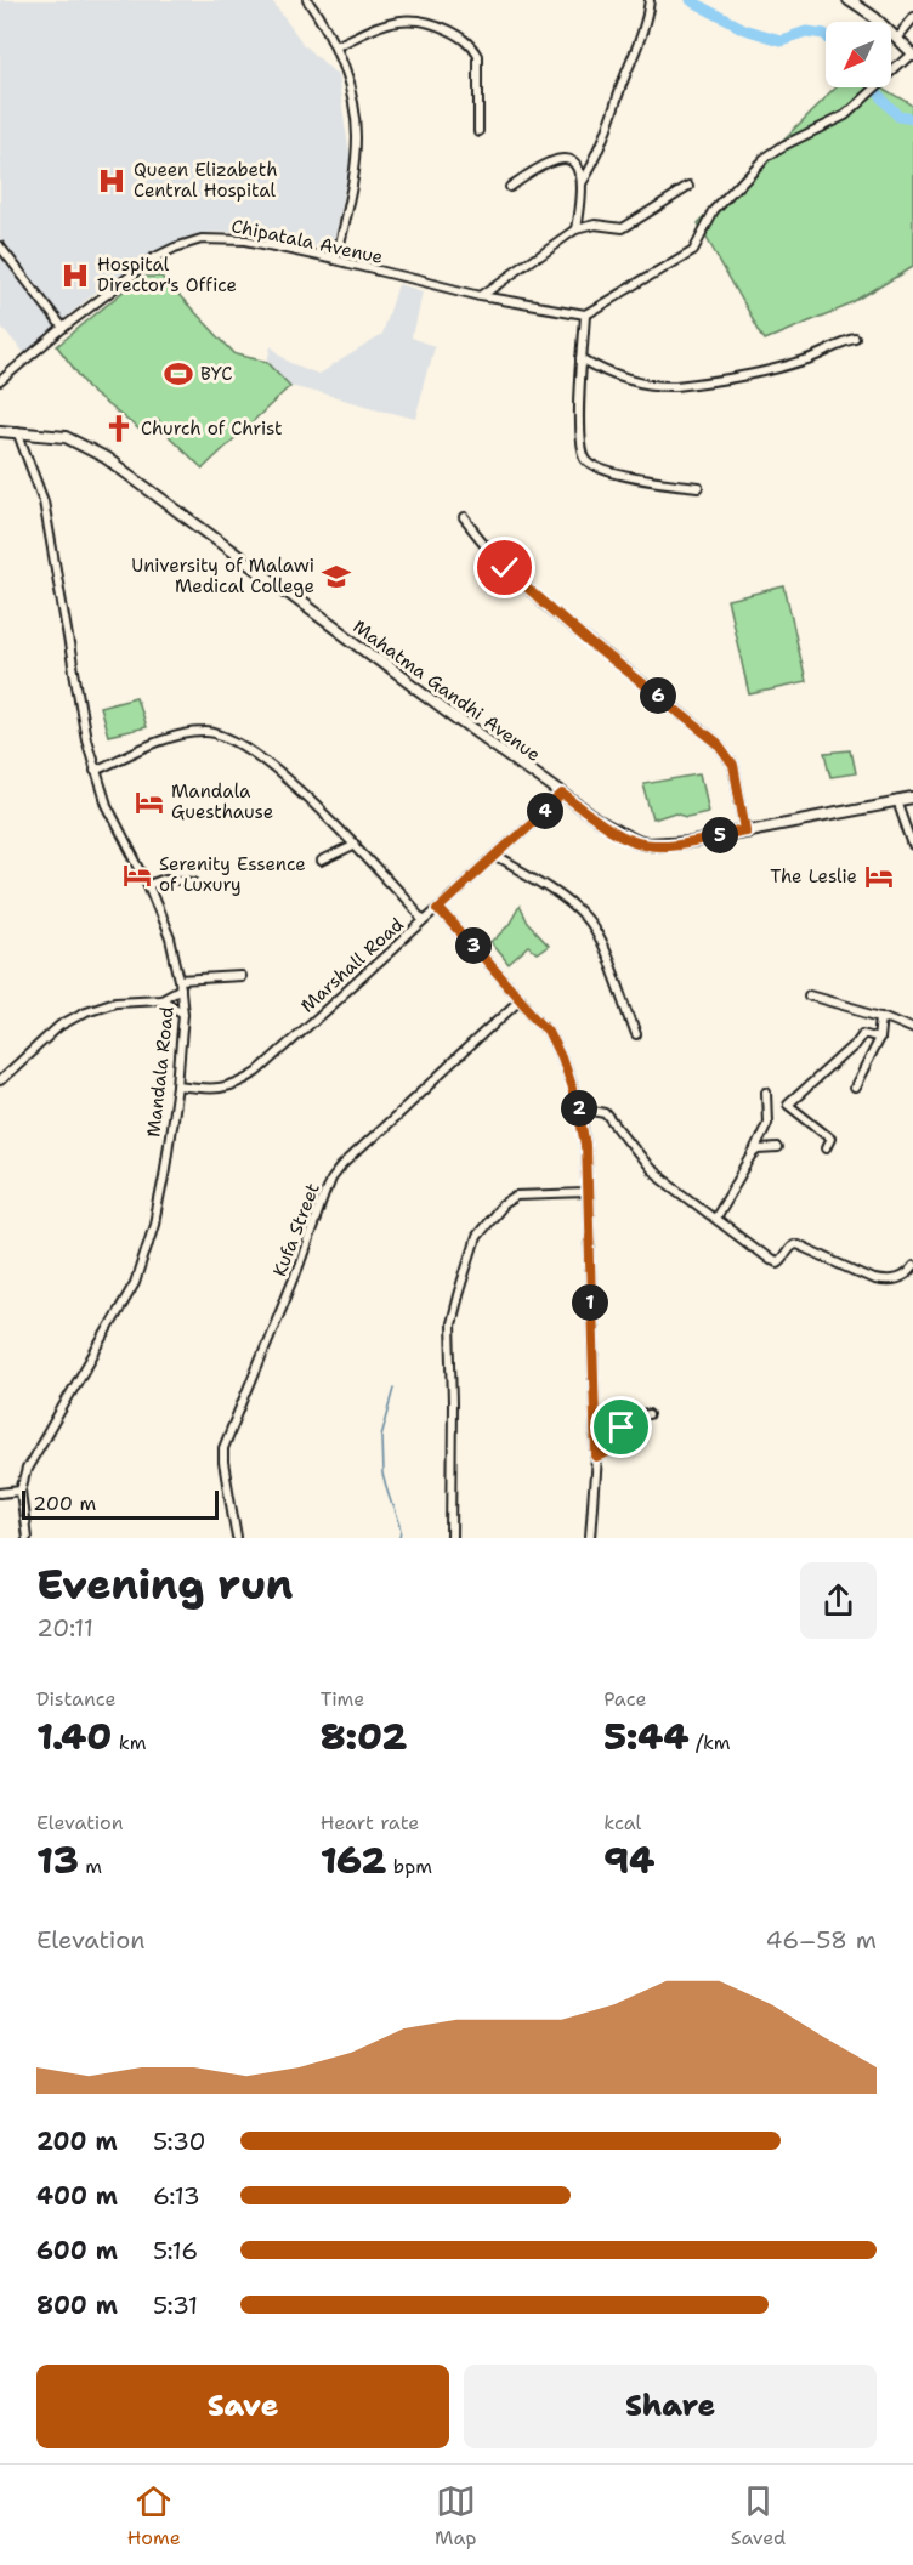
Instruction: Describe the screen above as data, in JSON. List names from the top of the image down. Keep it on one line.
{"streets":{"main road":["Mahatma Gandhi Avenue"],"street":["Chipatala Avenue","Marshall Road","Mandala Road","Kufa Street"]},"crossings":[["Mahatma Gandhi Avenue","Marshall Road"],["Mahatma Gandhi Avenue","Mandala Road"],["Marshall Road","Mandala Road"]],"places":{"hospital":["Queen Elizabeth Central Hospital","Hospital Director's Office"],"sports":["BYC"],"church":["Church of Christ"],"school or university":["University of Malawi Medical College"],"hotel":["Mandala Guesthause","Serenity Essence of Luxury","The Leslie"]},"scale_bar":"200 m","north":"bottom left","page":{"pins":["6","4","5","3","2","1"],"scale":"200 m","heading":["Evening run","20:11"],"stats":[["Distance","1.40 km"],["Time","8:02"],["Pace","5:44 /km"],["Elevation","13 m"],["Heart rate","162 bpm"],["kcal","94"]],"chart":["Elevation","46–58 m"],"list":[{"name":"200 m","note":"5:30"},{"name":"400 m","note":"6:13"},{"name":"600 m","note":"5:16"},{"name":"800 m","note":"5:31"}],"buttons":["Save","Share"],"tabs":["Home","Map","Saved"]}}
